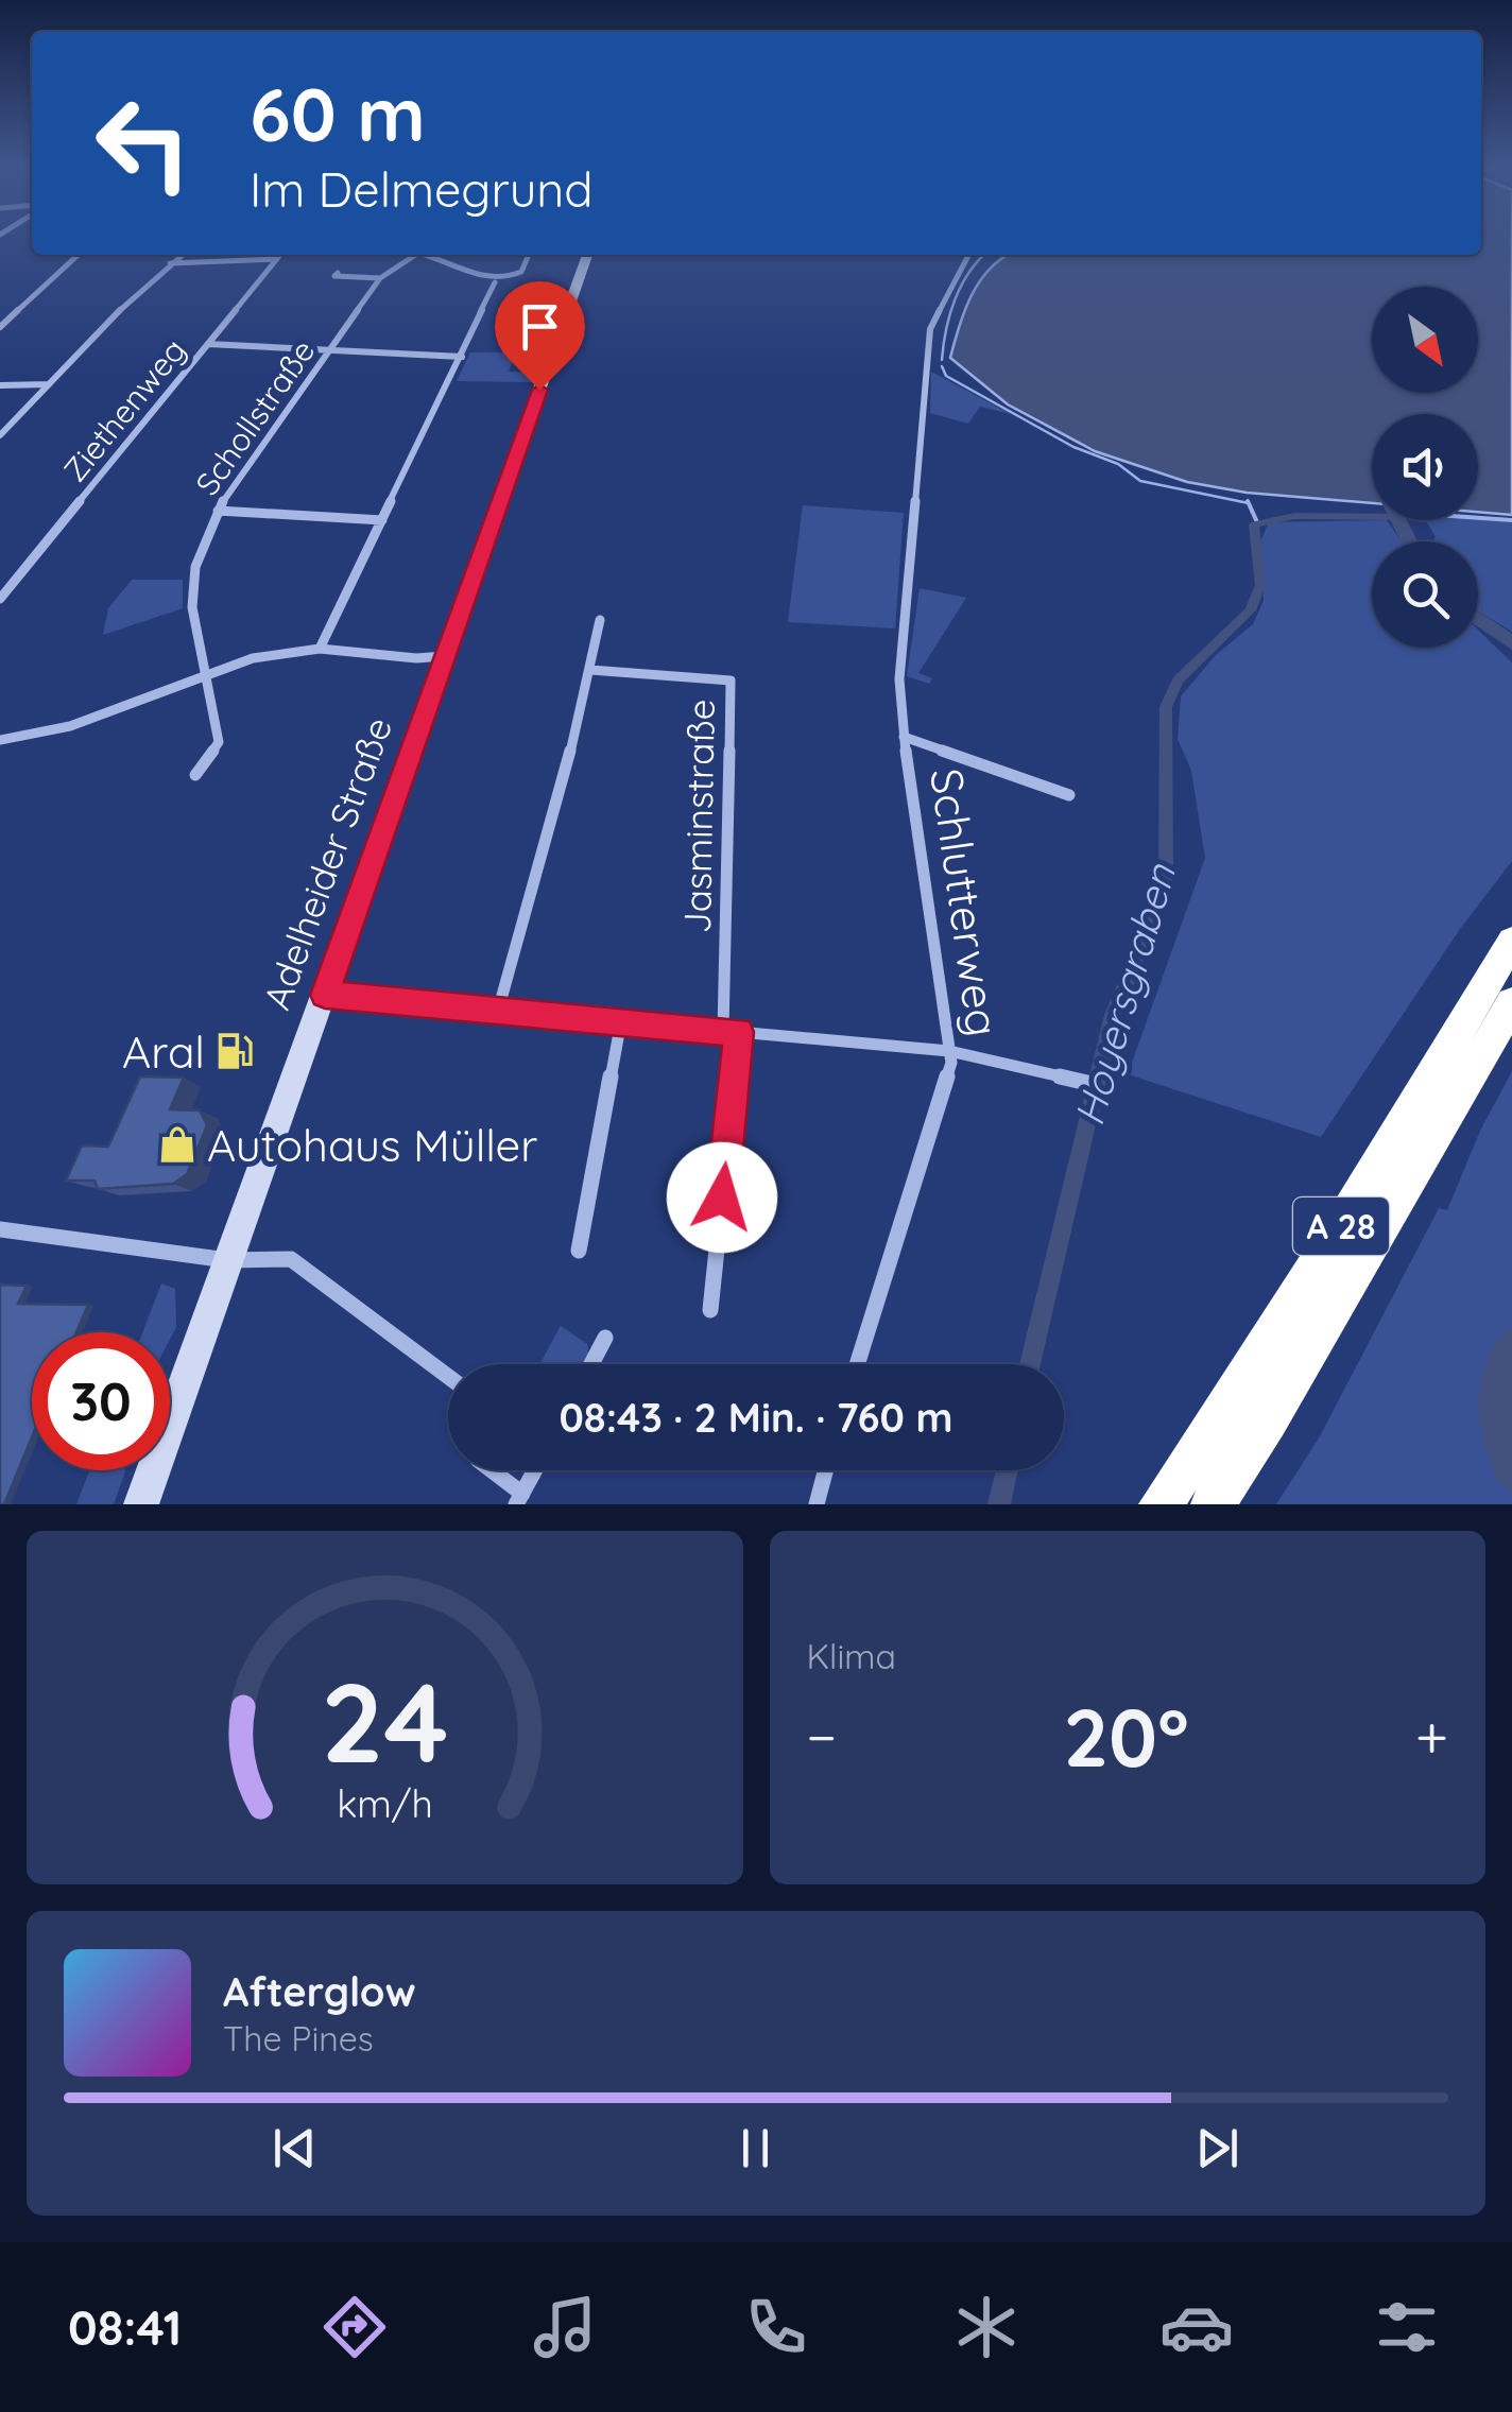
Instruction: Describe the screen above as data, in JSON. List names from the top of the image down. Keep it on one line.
{"streets":{"highway":["A 28"],"main road":["Adelheider Straße"],"street":["Ziethenweg","Schollstraße","Jasminstraße","Schlutterweg"]},"water":["Hoyersgraben"],"places":{"fuel station":["Aral"],"shop":["Autohaus Müller"]},"north":"bottom right","page":{"turn":["60 m","Im Delmegrund"],"limit":"30","trip":"08:43 · 2 Min. · 760 m","tile":"Klima","heat":["−","20°","+"],"song":["Afterglow","The Pines"],"tabs":"08:41","gauge":["24","km/h"]}}
